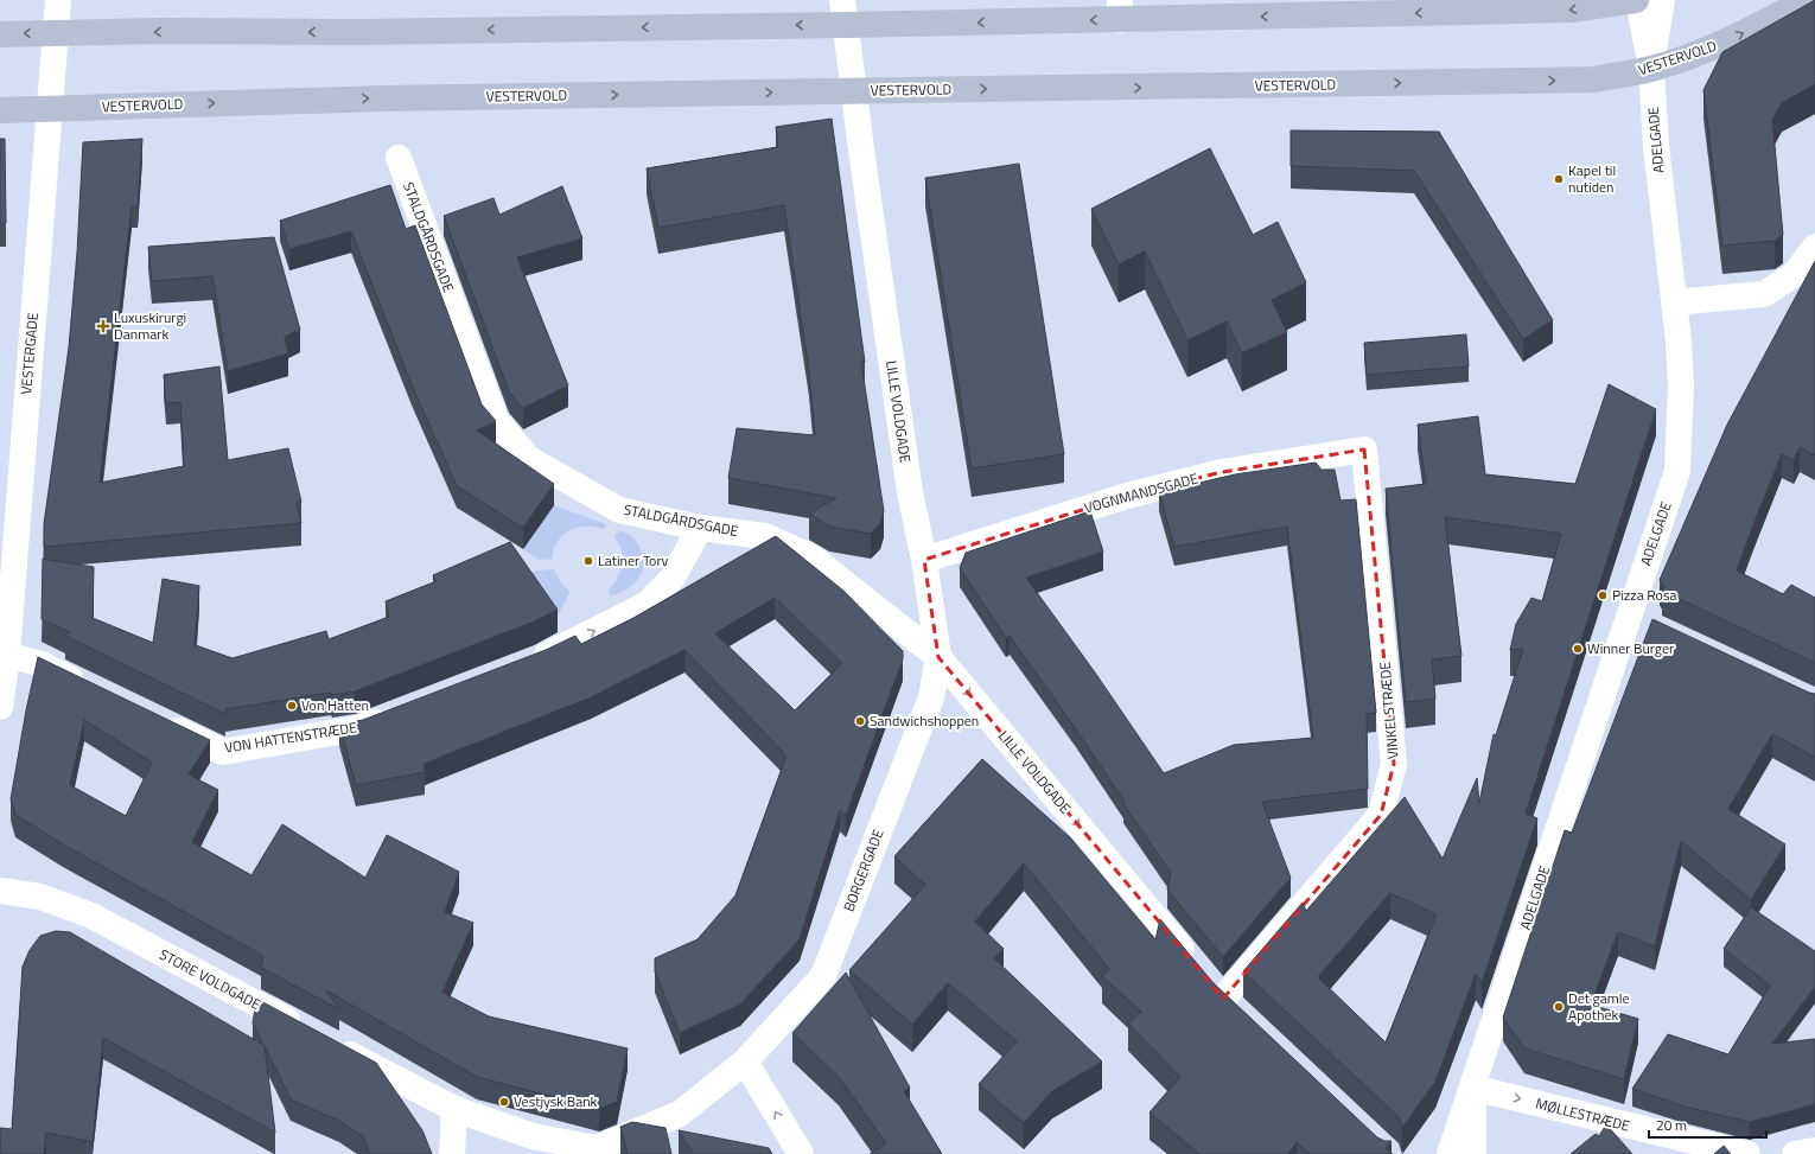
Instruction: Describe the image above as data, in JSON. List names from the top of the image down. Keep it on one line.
{"streets":{"main road":["VESTERVOLD"],"street":["ADELGADE","STALDGÅRDSGADE","VESTERGADE","LILLE VOLDGADE","VOGNMANDSGADE","VINKELSTRÆDE","VON HATTENSTRÆDE","BORGERGADE","STORE VOLDGADE","MØLLESTRÆDE"]},"crossings":[["VESTERVOLD","ADELGADE"],["VESTERVOLD","VESTERGADE"],["VESTERVOLD","LILLE VOLDGADE"],["ADELGADE","MØLLESTRÆDE"],["STALDGÅRDSGADE","LILLE VOLDGADE"],["STALDGÅRDSGADE","BORGERGADE"],["LILLE VOLDGADE","VOGNMANDSGADE"],["LILLE VOLDGADE","VINKELSTRÆDE"],["LILLE VOLDGADE","BORGERGADE"],["VOGNMANDSGADE","VINKELSTRÆDE"]],"one_way":["LILLE VOLDGADE","MØLLESTRÆDE"],"places":{"other":["Kapel til nutiden","Latiner Torv","Pizza Rosa","Winner Burger","Von Hatten","Sandwichshoppen","Det gamle Apothek","Vestjysk Bank"],"health":["Luxuskirurgi Danmark"]},"scale_bar":"20 m"}
